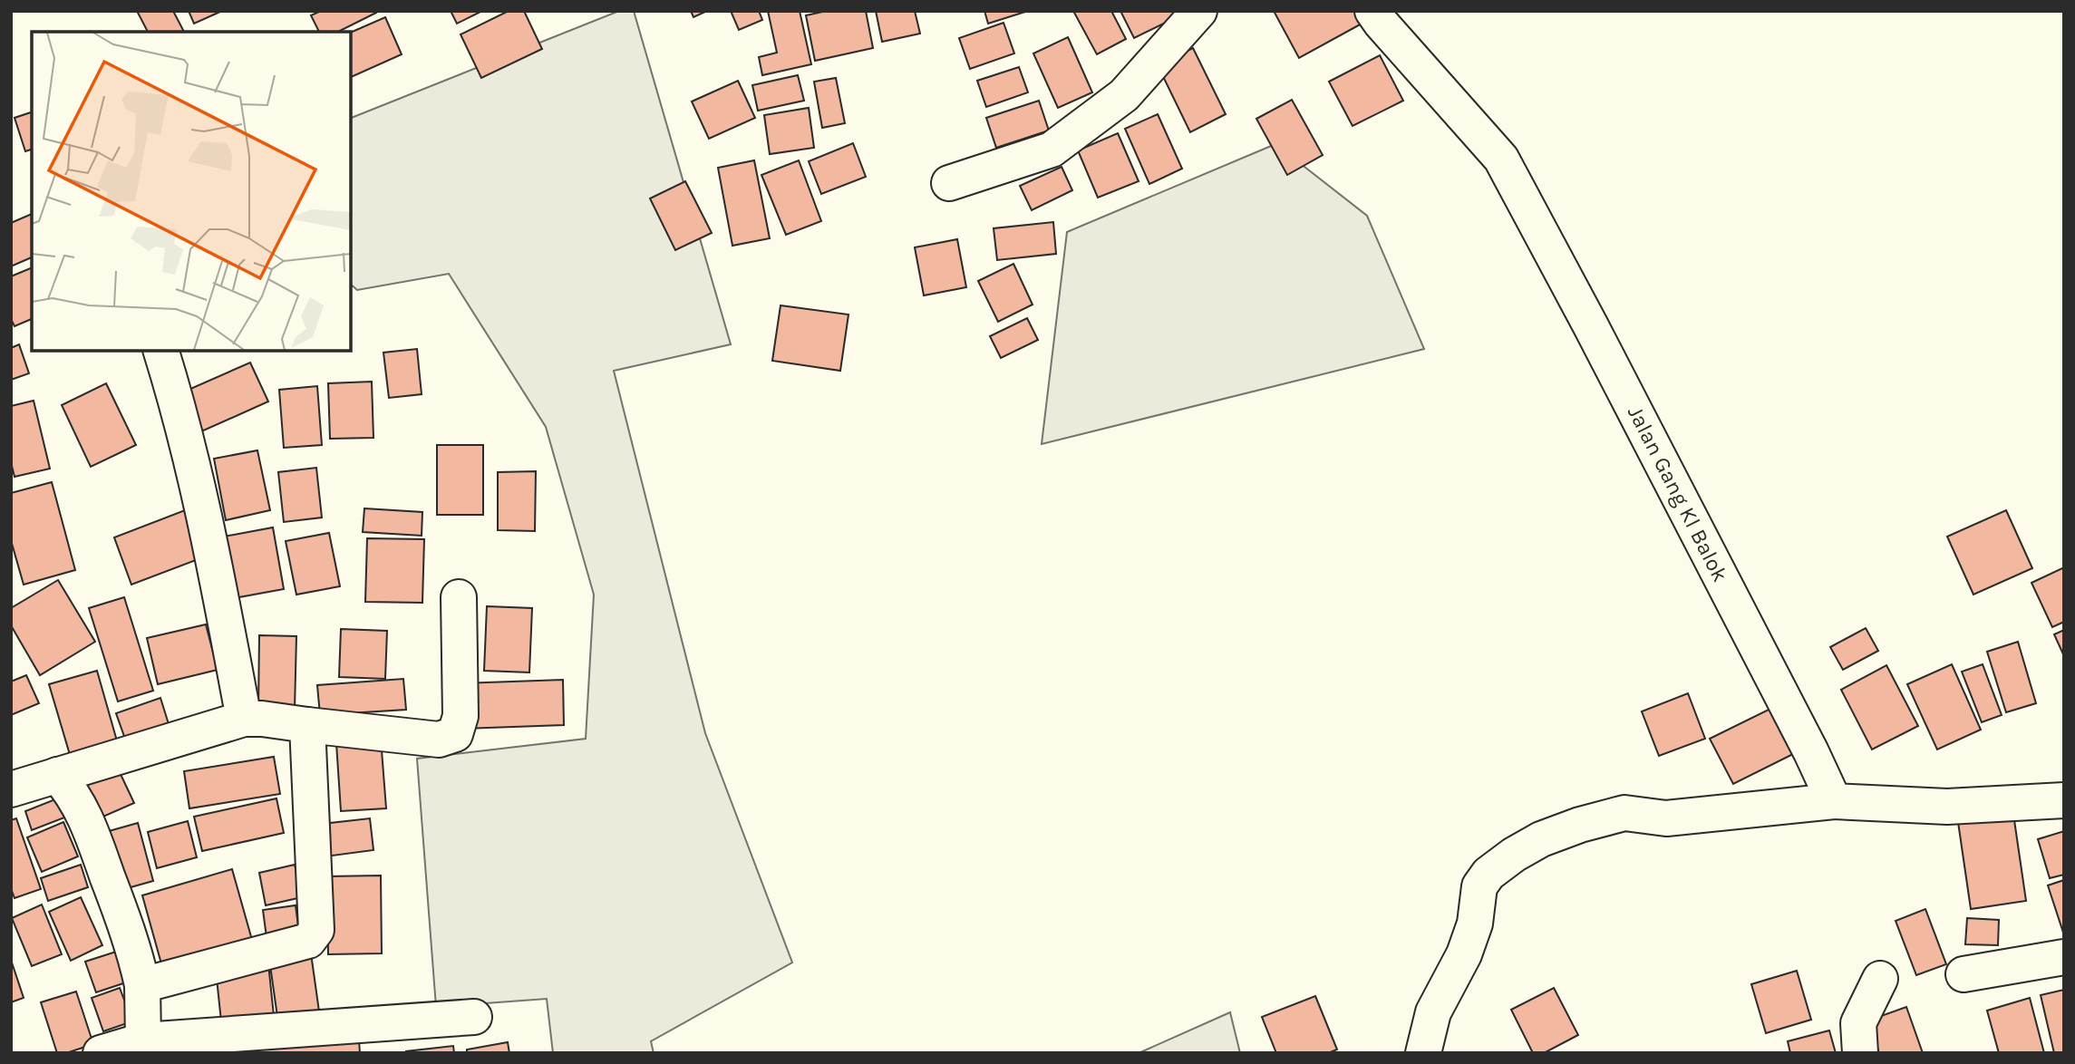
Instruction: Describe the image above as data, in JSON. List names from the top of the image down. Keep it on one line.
{"streets":{"street":["Jalan Gang Kl Balok"]}}
